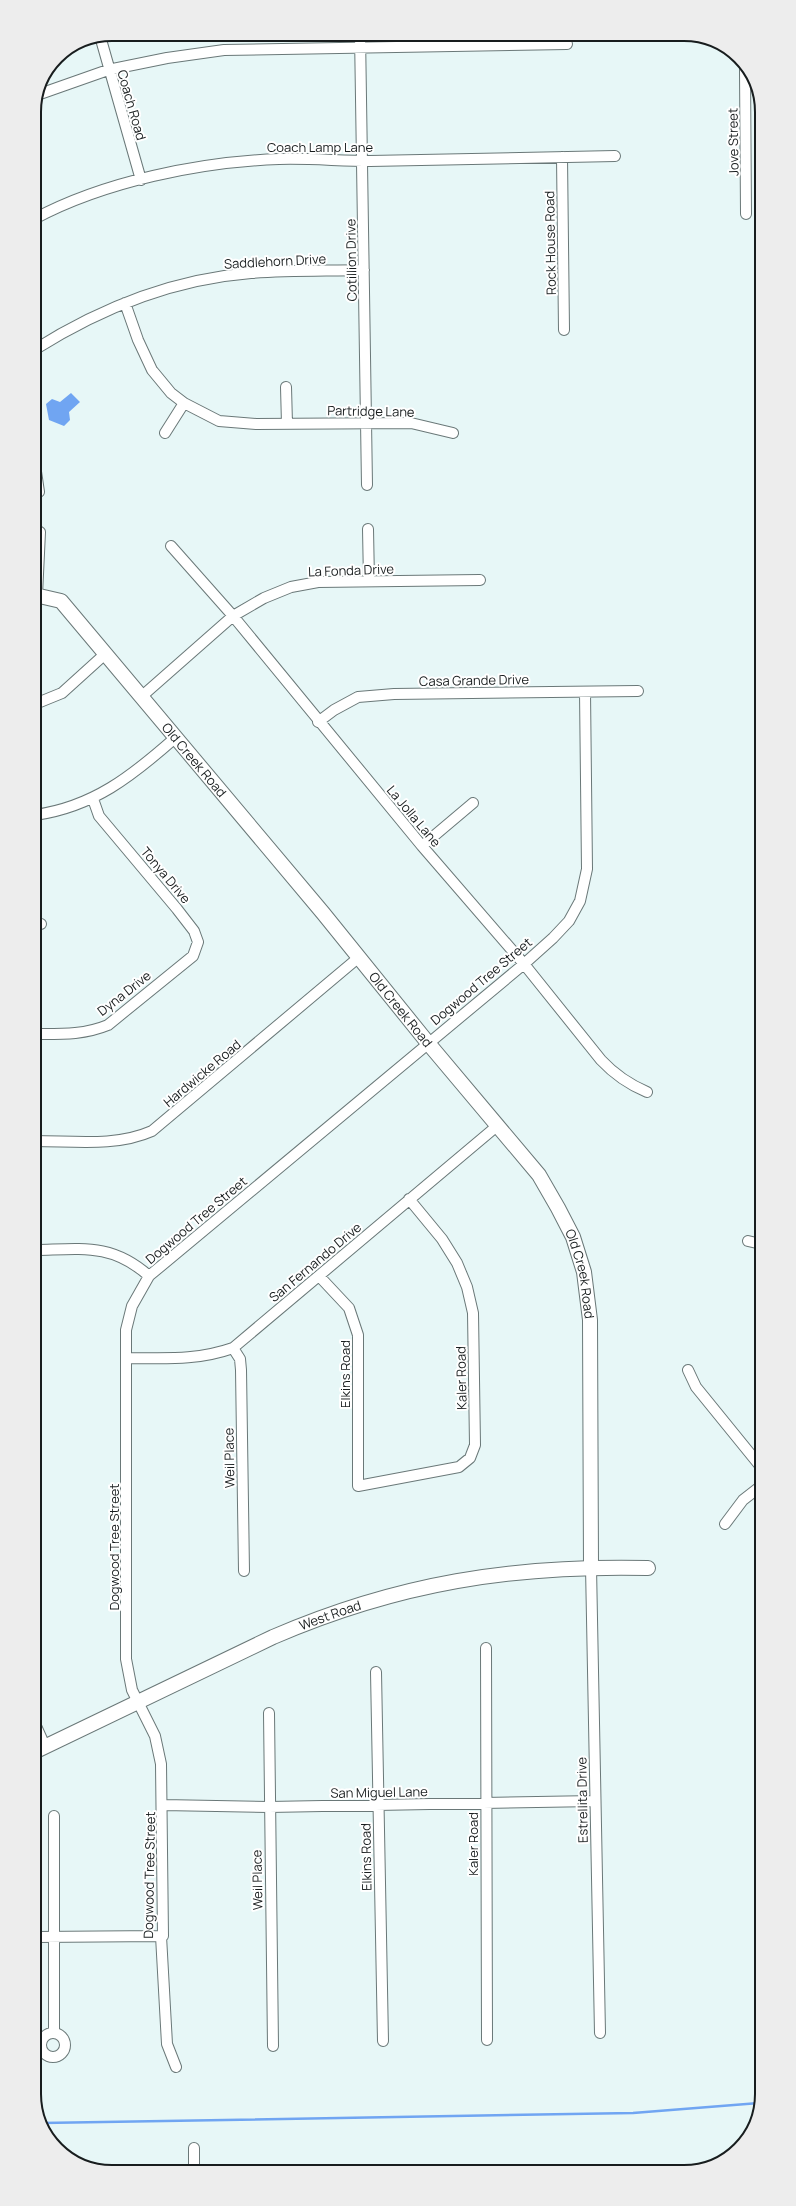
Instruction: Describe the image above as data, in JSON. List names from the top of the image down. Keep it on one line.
{"streets":{"street":["Coach Road","Jove Street","Coach Lamp Lane","Rock House Road","Cotillion Drive","Saddlehorn Drive","Partridge Lane","La Fonda Drive","Casa Grande Drive","Old Creek Road","La Jolla Lane","Tonya Drive","Dogwood Tree Street","Dyna Drive","Hardwicke Road","San Fernando Drive","Elkins Road","Kaler Road","Weil Place","West Road","San Miguel Lane","Estrellita Drive"]},"crossings":[["Coach Road","Coach Lamp Lane"],["Coach Lamp Lane","Rock House Road"],["Coach Lamp Lane","Cotillion Drive"],["Cotillion Drive","Saddlehorn Drive"],["Cotillion Drive","Partridge Lane"],["Saddlehorn Drive","Partridge Lane"],["La Fonda Drive","Old Creek Road"],["La Fonda Drive","La Jolla Lane"],["Casa Grande Drive","La Jolla Lane"],["Casa Grande Drive","Dogwood Tree Street"],["Old Creek Road","Dogwood Tree Street"],["Old Creek Road","Hardwicke Road"],["Old Creek Road","San Fernando Drive"],["Old Creek Road","West Road"],["Old Creek Road","Estrellita Drive"],["La Jolla Lane","Dogwood Tree Street"],["Tonya Drive","Dyna Drive"],["Dogwood Tree Street","San Fernando Drive"],["Dogwood Tree Street","West Road"],["Dogwood Tree Street","San Miguel Lane"],["San Fernando Drive","Elkins Road"],["San Fernando Drive","Kaler Road"],["San Fernando Drive","Weil Place"],["Elkins Road","Kaler Road"],["Elkins Road","San Miguel Lane"],["Kaler Road","San Miguel Lane"],["Weil Place","San Miguel Lane"],["West Road","Estrellita Drive"],["San Miguel Lane","Estrellita Drive"]]}
